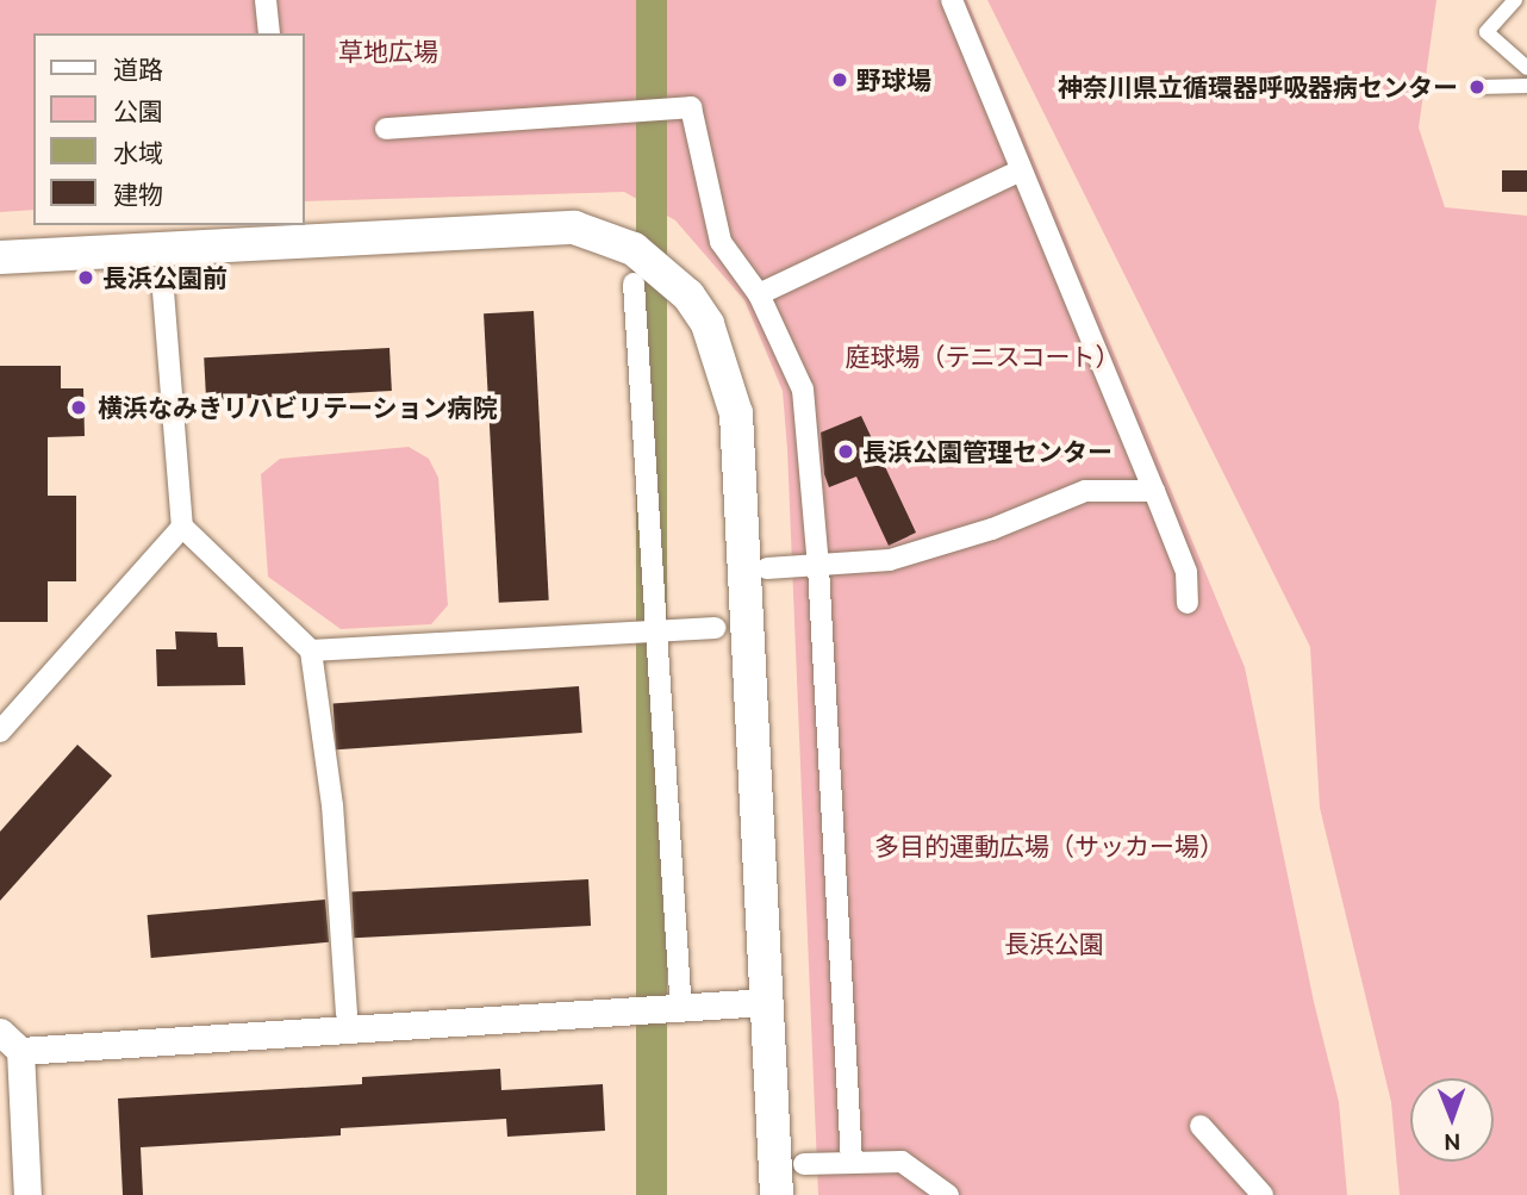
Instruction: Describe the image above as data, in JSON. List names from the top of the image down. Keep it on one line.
{"parks":["草地広場","庭球場（テニスコート）","多目的運動広場（サッカー場）","長浜公園"],"places":["野球場","神奈川県立循環器呼吸器病センター","長浜公園前","横浜なみきリハビリテーション病院","長浜公園管理センター"],"legend":["道路","公園","水域","建物"],"north":"bottom"}
